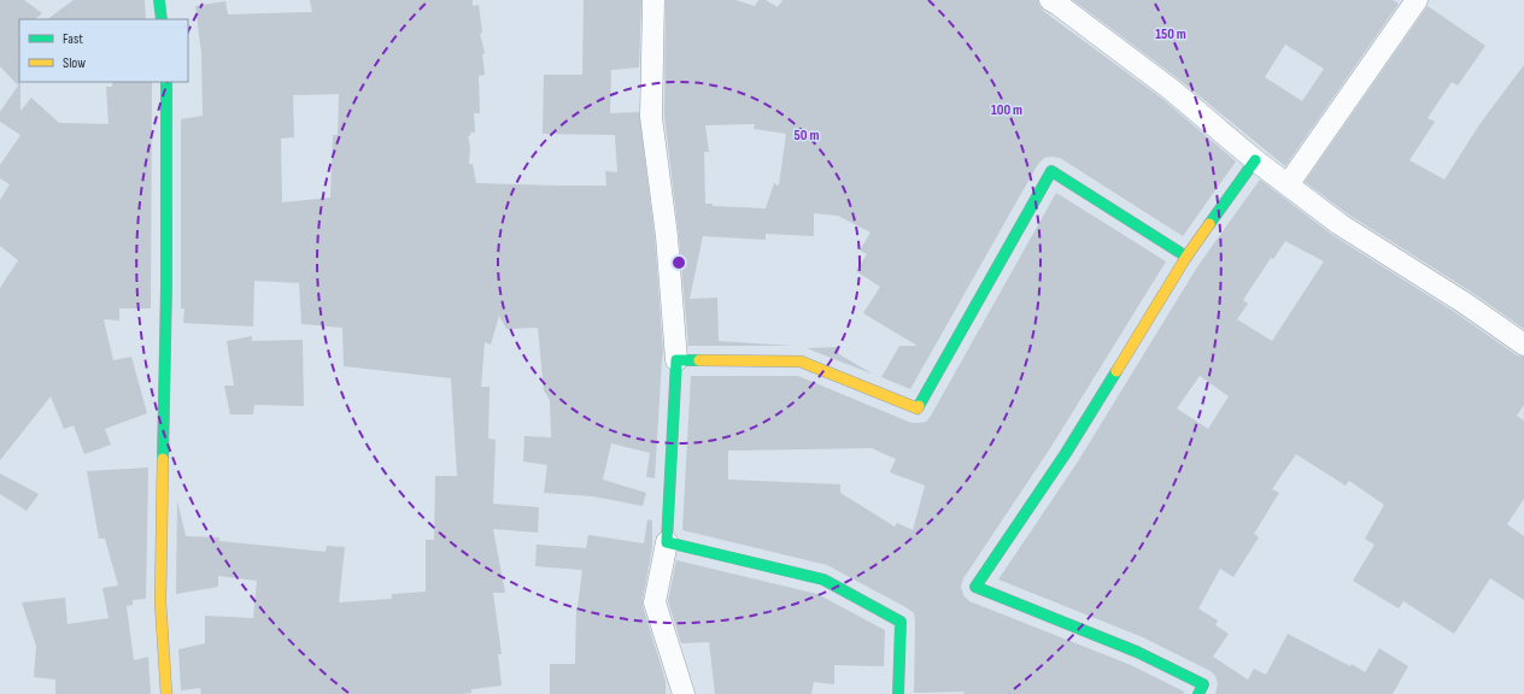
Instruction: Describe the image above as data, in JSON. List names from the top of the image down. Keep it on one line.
{"legend":["Fast","Slow"],"rings":["150 m","100 m","50 m"]}
